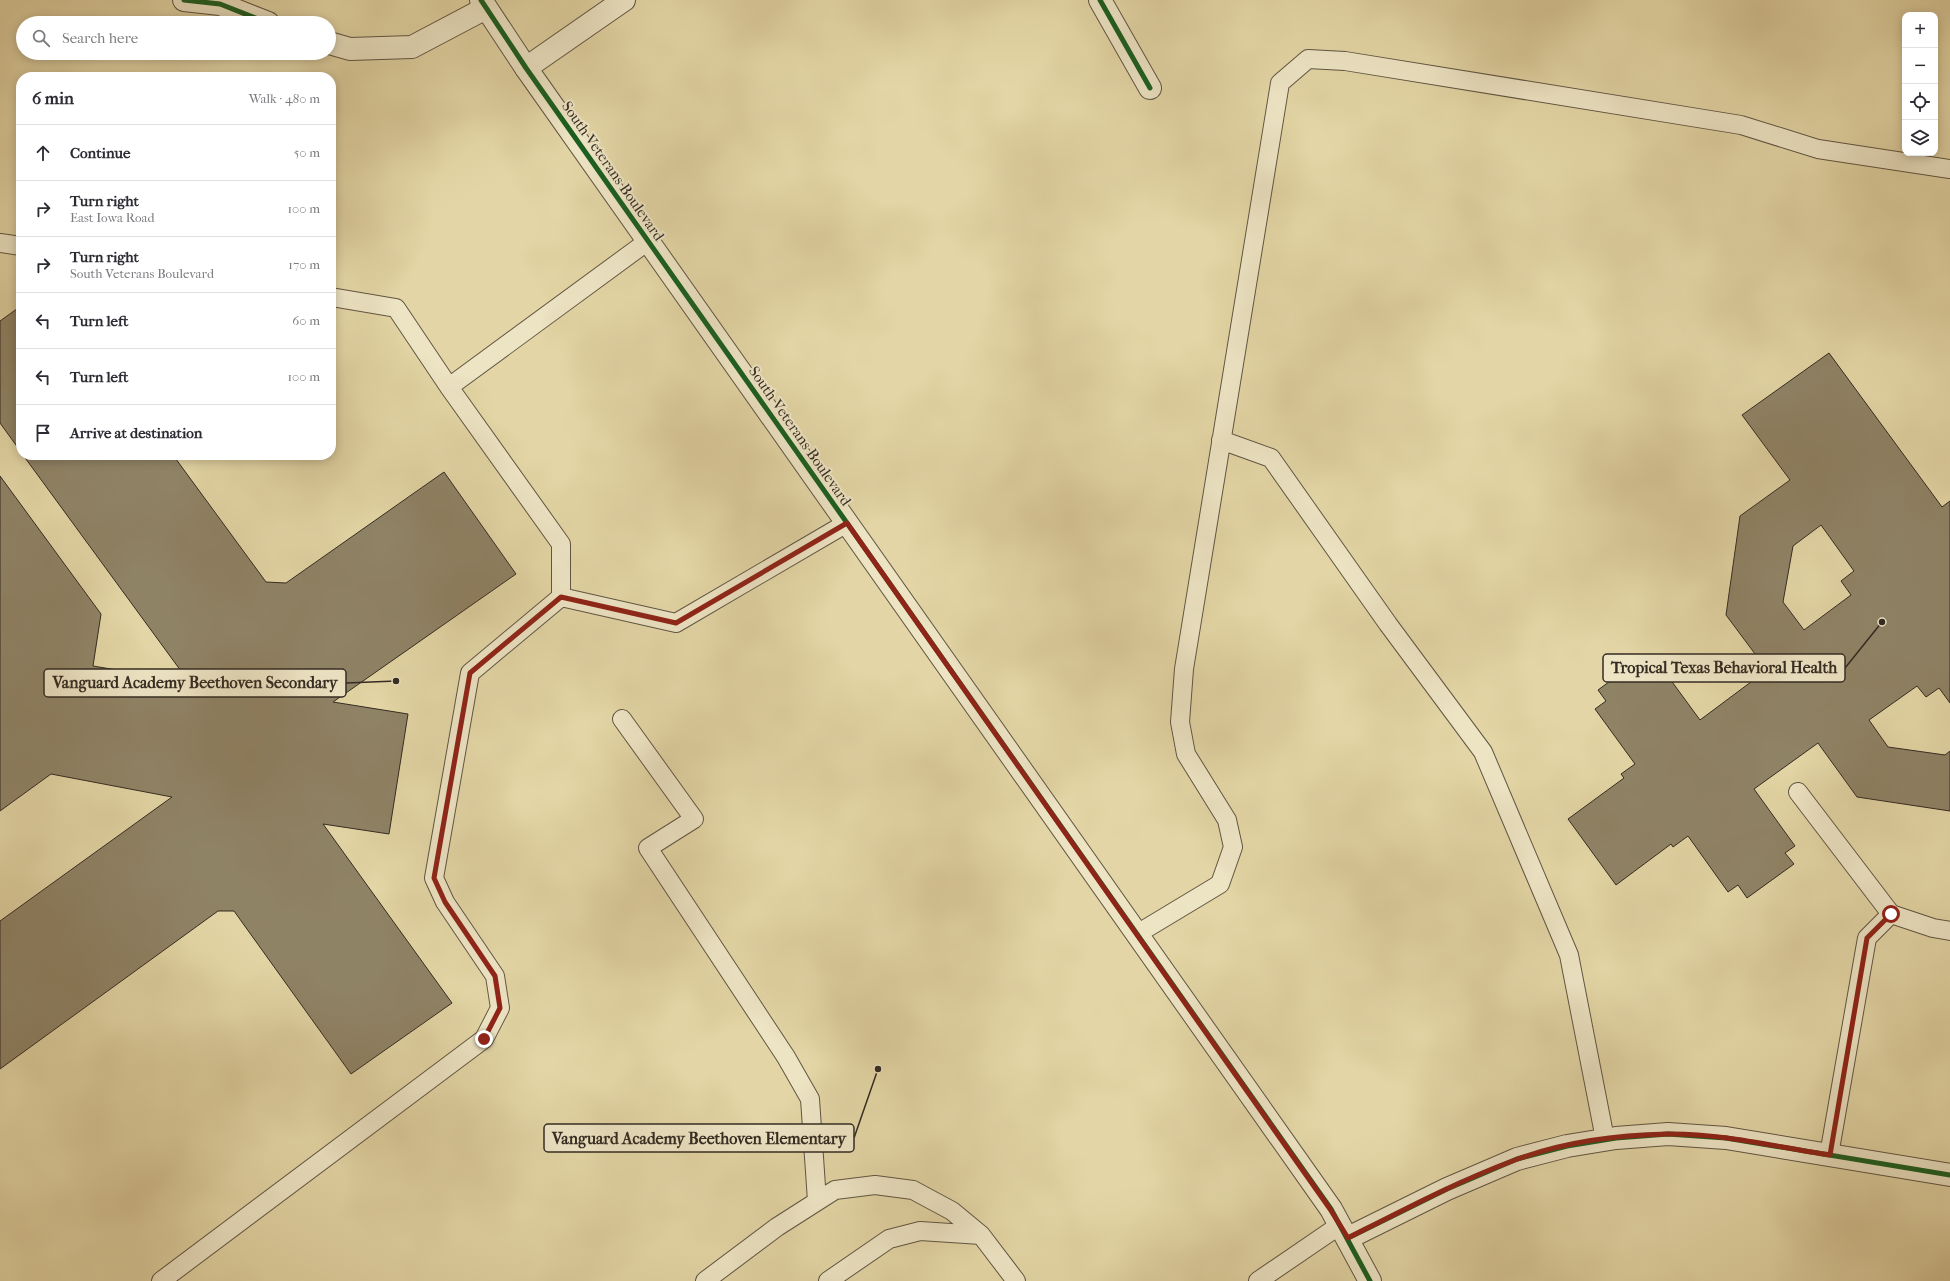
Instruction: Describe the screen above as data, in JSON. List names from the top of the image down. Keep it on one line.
{"streets":{"street":["South Veterans Boulevard"]},"places":["Tropical Texas Behavioral Health","Vanguard Academy Beethoven Secondary","Vanguard Academy Beethoven Elementary"],"page":{"map_buttons":["+","−"],"search":"Search here","heading":["6 min","Walk · 480 m"],"list":[["Continue","50 m"],["Turn right","East Iowa Road","100 m"],["Turn right","South Veterans Boulevard","170 m"],["Turn left","60 m"],["Turn left","100 m"],"Arrive at destination"]}}
